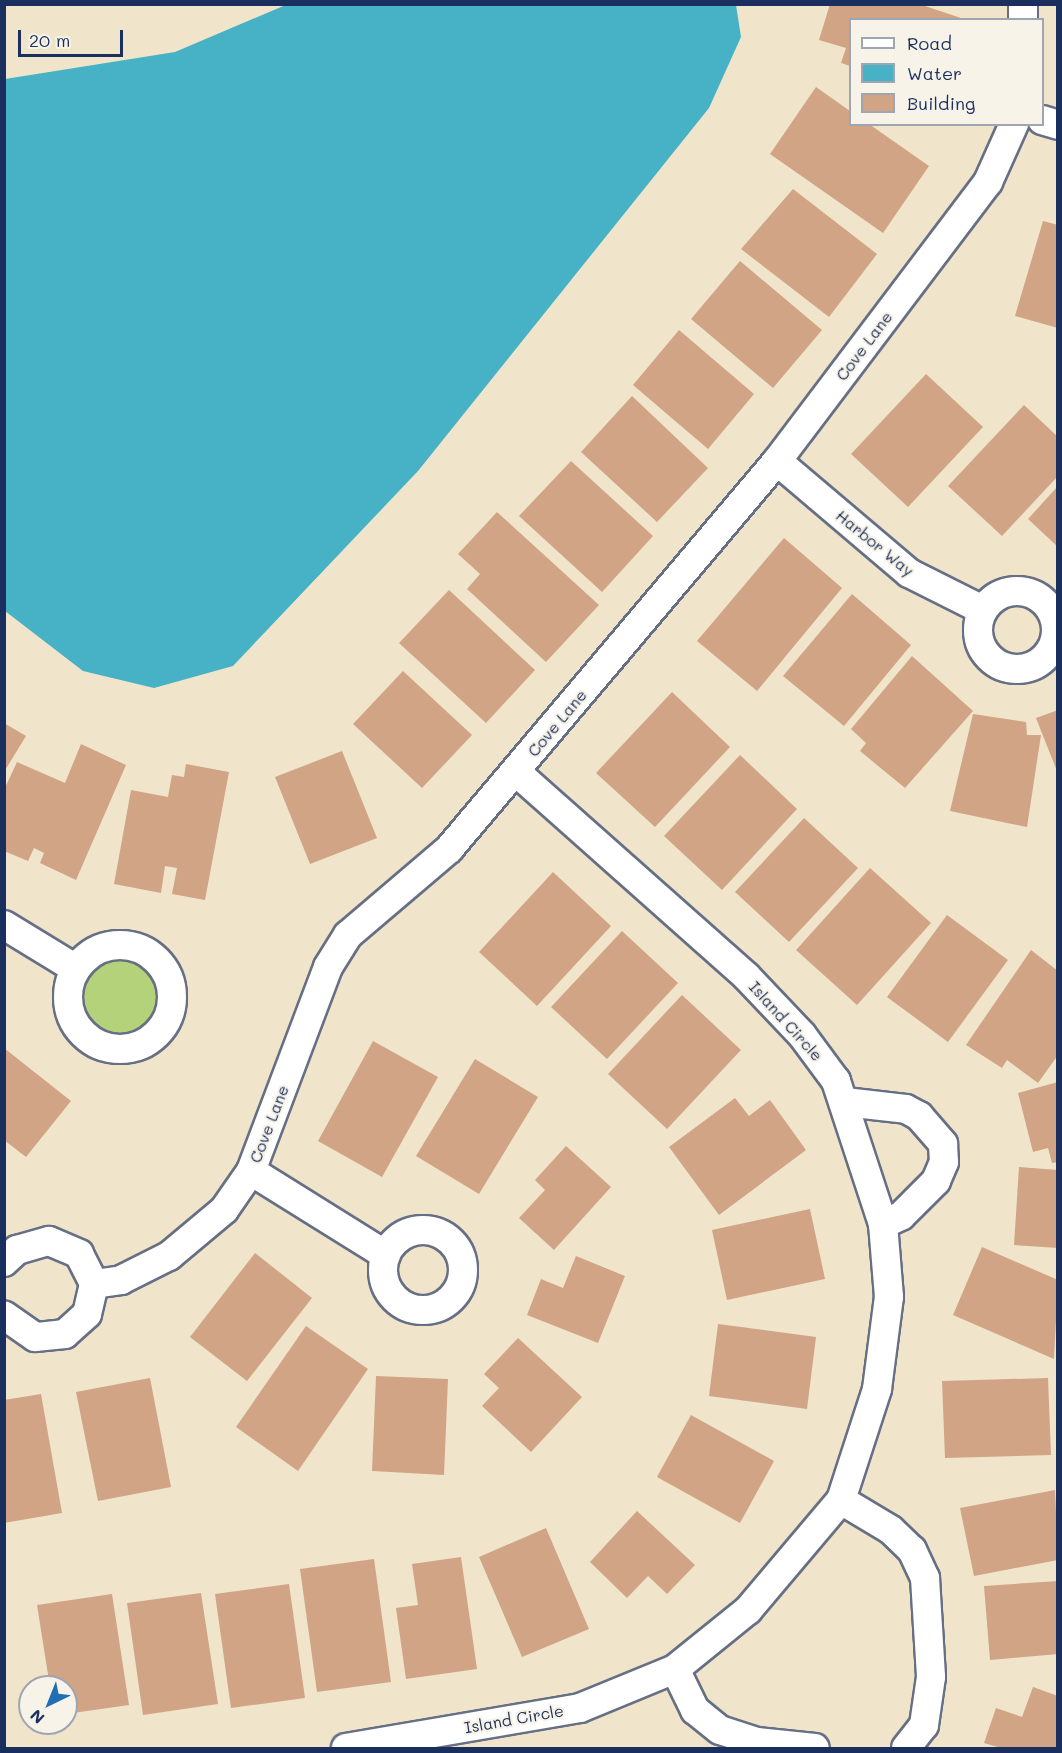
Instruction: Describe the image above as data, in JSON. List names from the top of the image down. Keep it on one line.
{"streets":{"street":["Cove Lane","Harbor Way","Island Circle"]},"crossings":[["Cove Lane","Harbor Way"],["Cove Lane","Island Circle"]],"legend":["Road","Water","Building"],"scale_bar":"20 m","north":"bottom left"}
